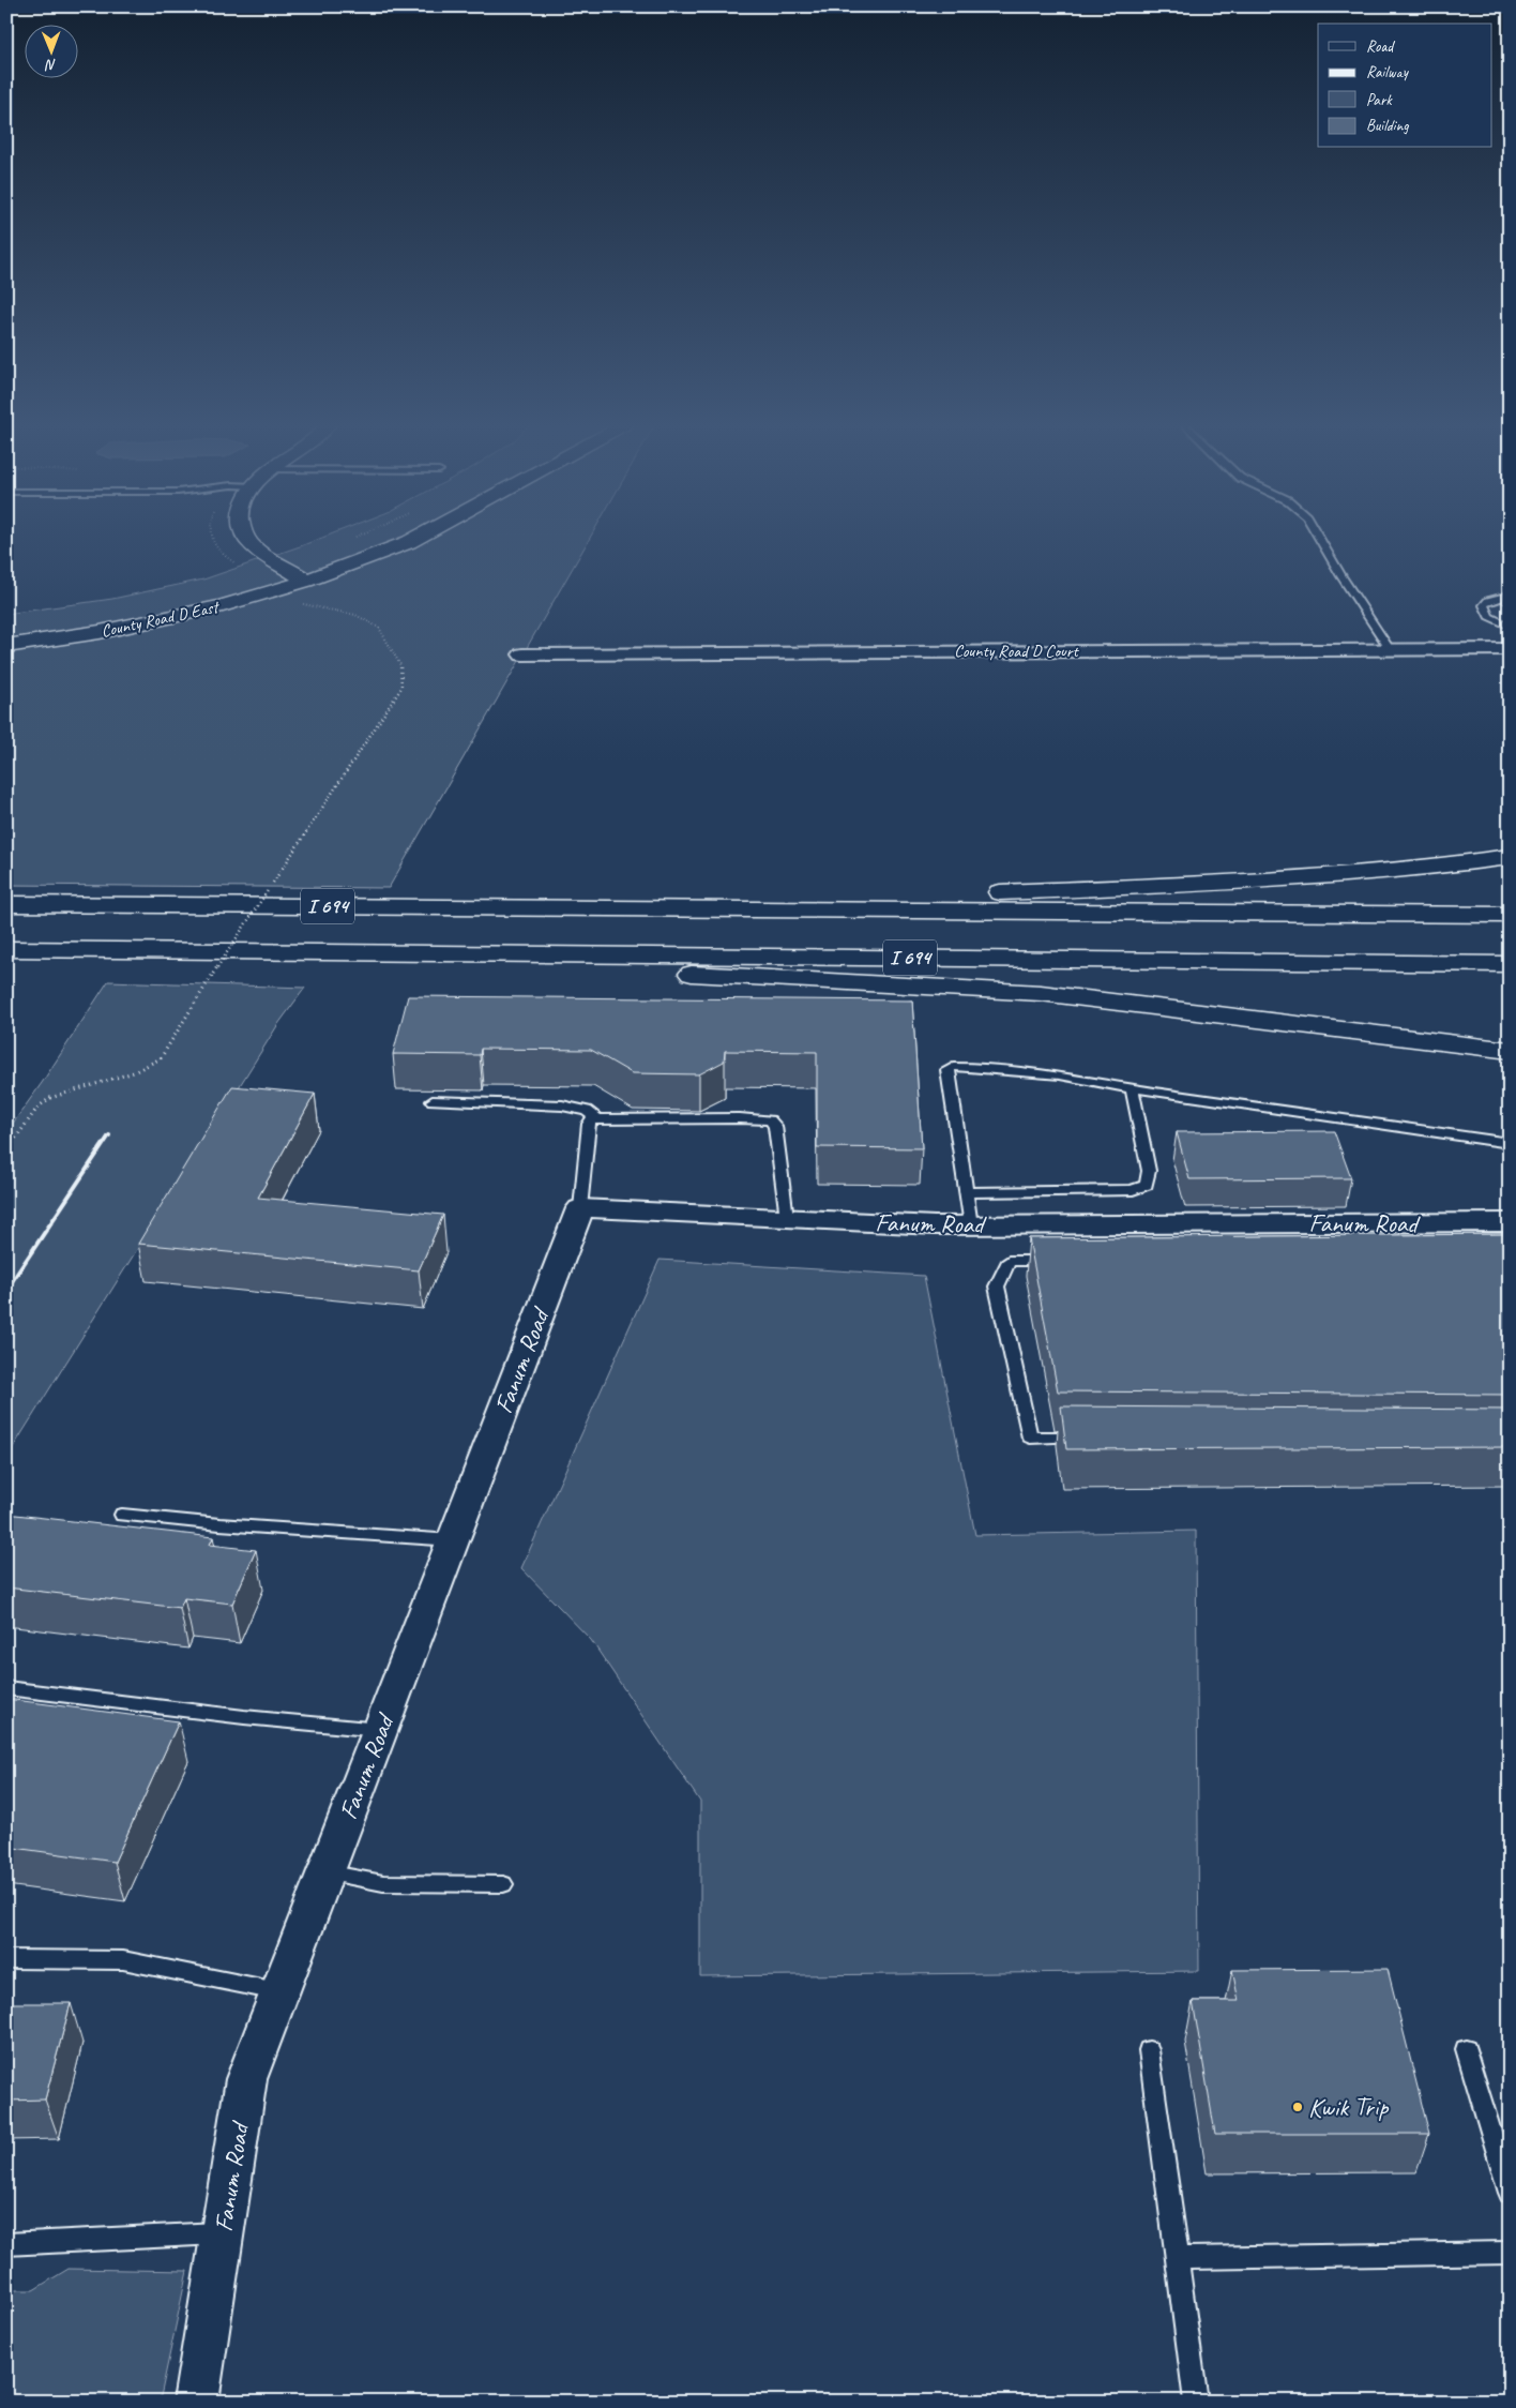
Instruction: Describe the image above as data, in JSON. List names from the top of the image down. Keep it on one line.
{"streets":{"main road":["County Road D East","I 694"],"street":["County Road D Court","Fanum Road"]},"places":["Kwik Trip"],"legend":["Road","Railway","Park","Building"],"north":"bottom"}
